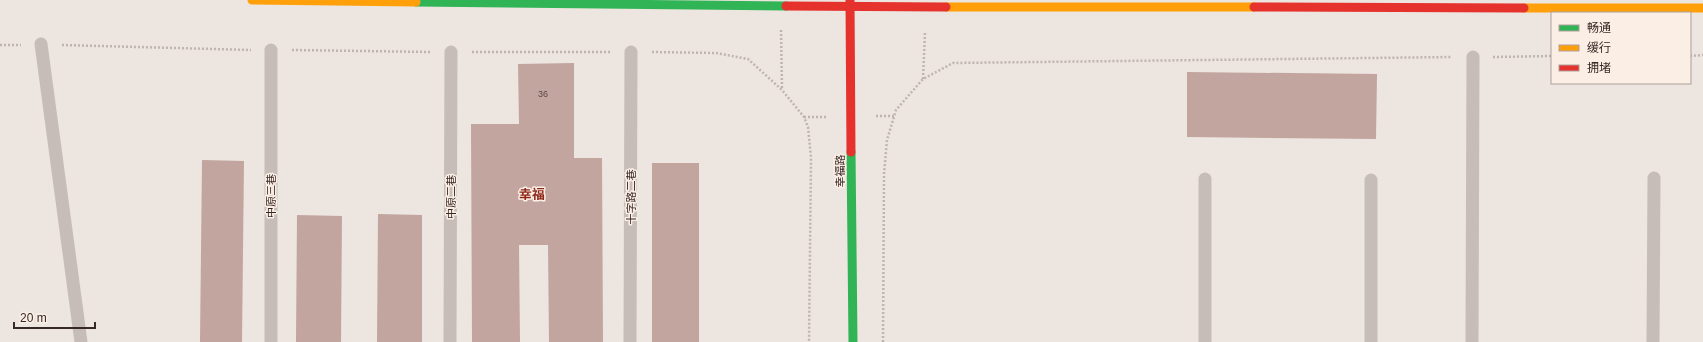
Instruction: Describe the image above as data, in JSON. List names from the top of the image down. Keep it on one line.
{"streets":{"main road":["幸福路"],"lane":["中原三巷","中原二巷","十字路二巷"]},"districts":["幸福"],"house_numbers":["36"],"legend":["畅通","缓行","拥堵"],"scale_bar":"20 m"}
